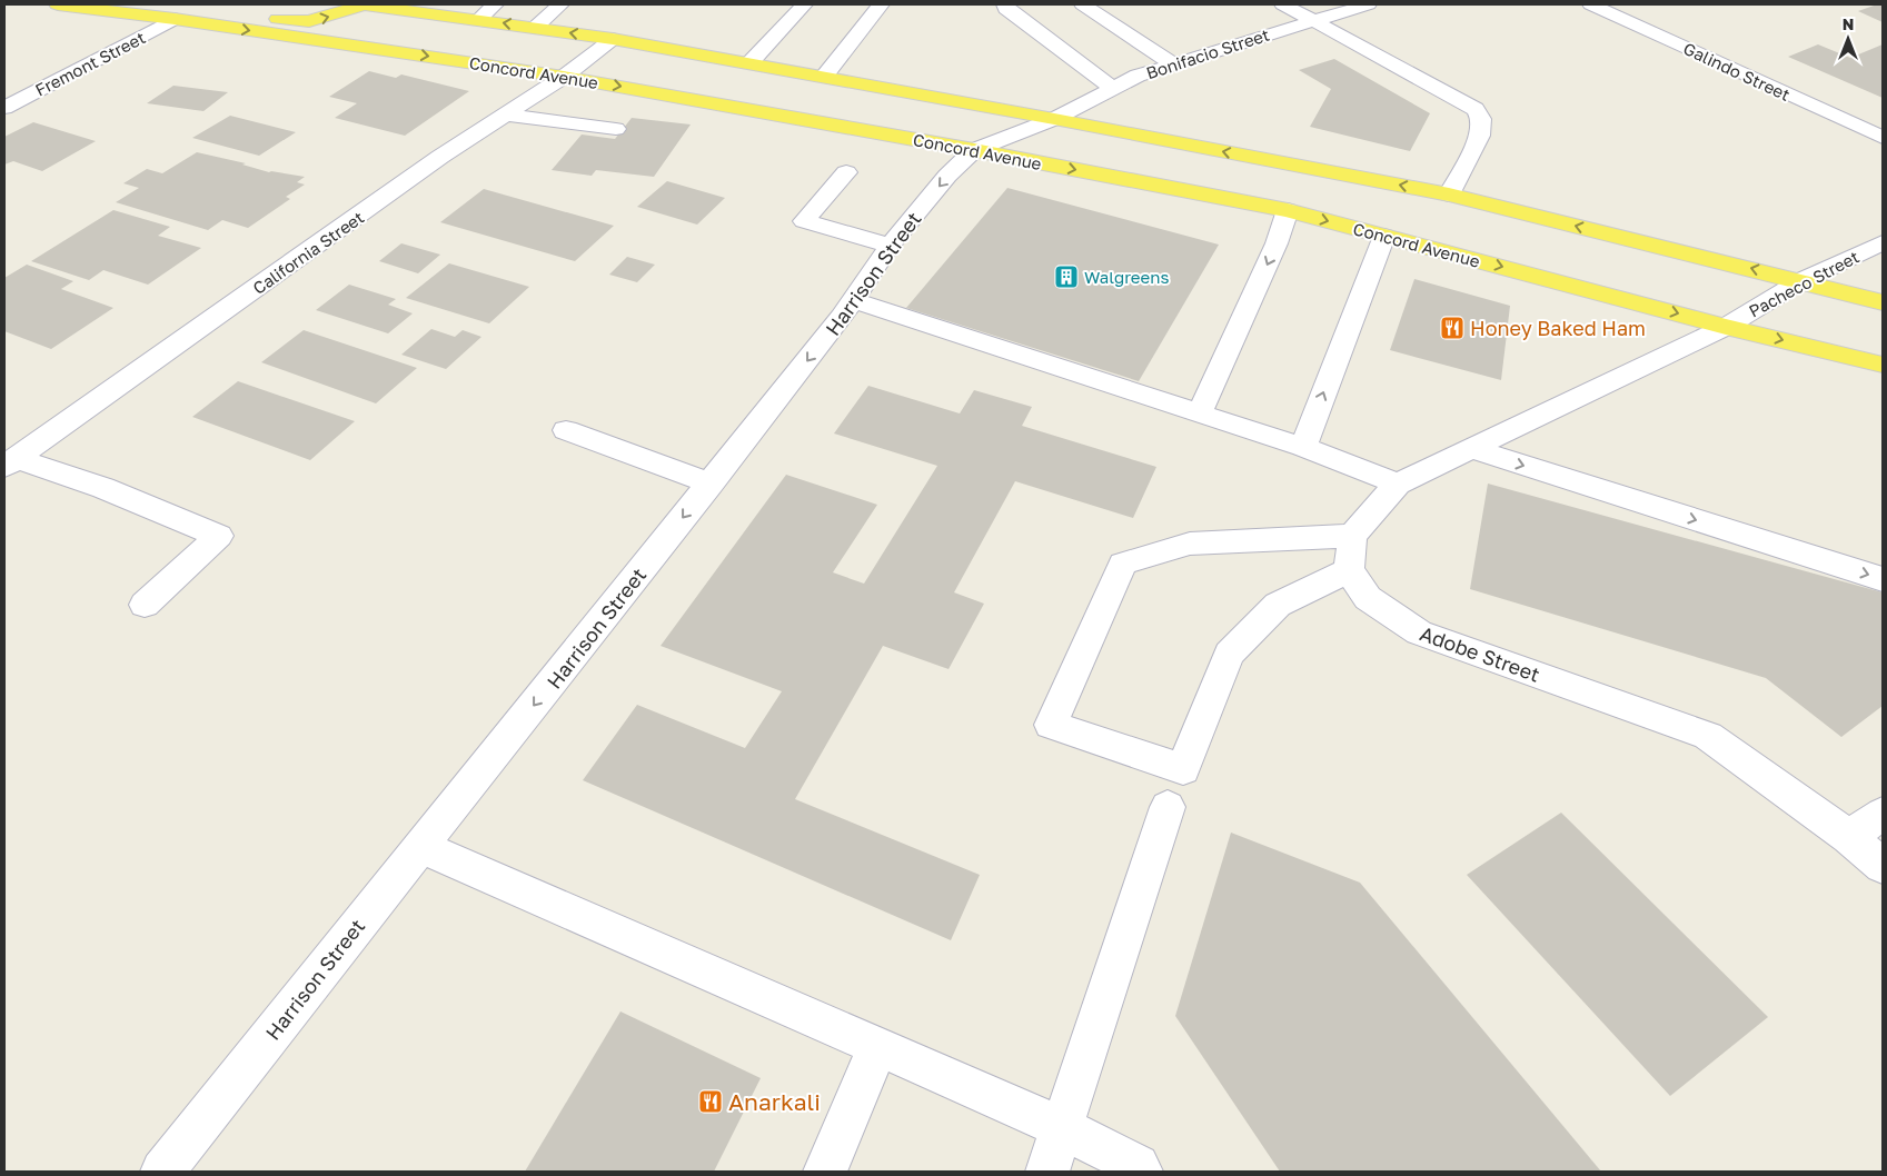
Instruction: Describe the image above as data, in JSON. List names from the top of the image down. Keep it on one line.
{"streets":{"main road":["Concord Avenue"],"street":["Bonifacio Street","Fremont Street","Galindo Street","California Street","Harrison Street","Pacheco Street","Adobe Street"]},"crossings":[["Bonifacio Street","Harrison Street"],["Fremont Street","Concord Avenue"],["Concord Avenue","California Street"],["Concord Avenue","Harrison Street"],["Concord Avenue","Pacheco Street"]],"one_way":["Harrison Street"],"places":{"building":["Walgreens"],"restaurant":["Honey Baked Ham","Anarkali"]},"north":"top"}
